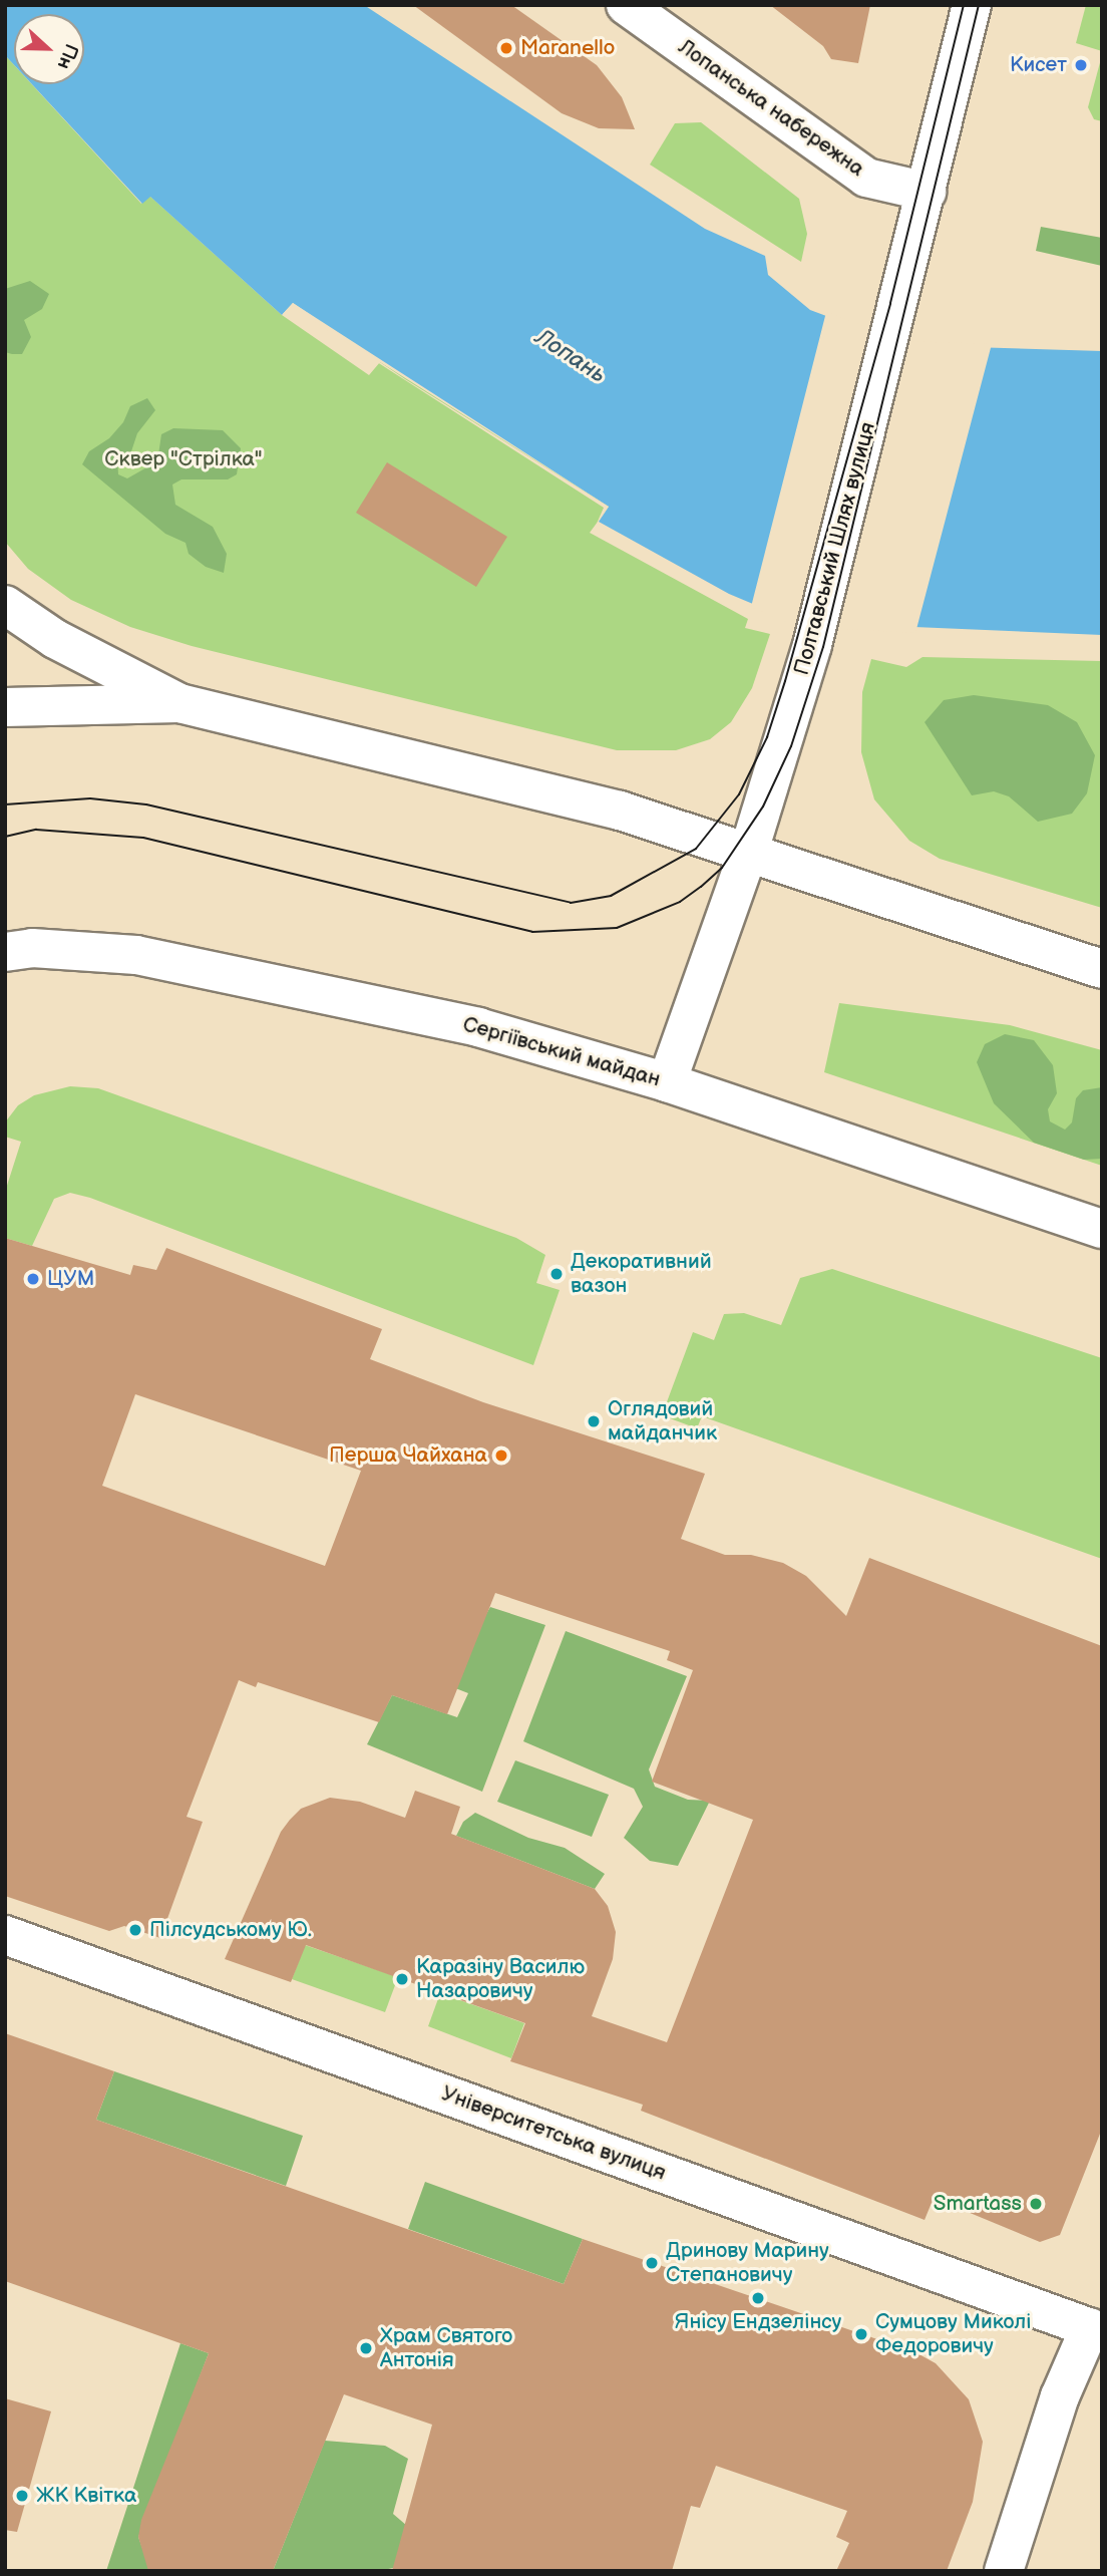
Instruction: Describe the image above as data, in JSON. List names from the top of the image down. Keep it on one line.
{"streets":{"main road":["Лопанська набережна","Полтавський Шлях вулиця","Сергіївський майдан","Університетська вулиця"]},"crossings":[["Лопанська набережна","Полтавський Шлях вулиця"],["Полтавський Шлях вулиця","Сергіївський майдан"]],"water":["Лопань"],"parks":["Сквер \"Стрілка\""],"places":["Maranello","Кисет","Декоративний вазон","ЦУМ","Оглядовий майданчик","Перша Чайхана","Пілсудському Ю.","Каразіну Василю Назаровичу","Smartass","Дринову Марину Степановичу","Янісу Ендзелінсу","Сумцову Миколі Федоровичу","Храм Святого Антонія","ЖК Квітка"],"north":"right"}
